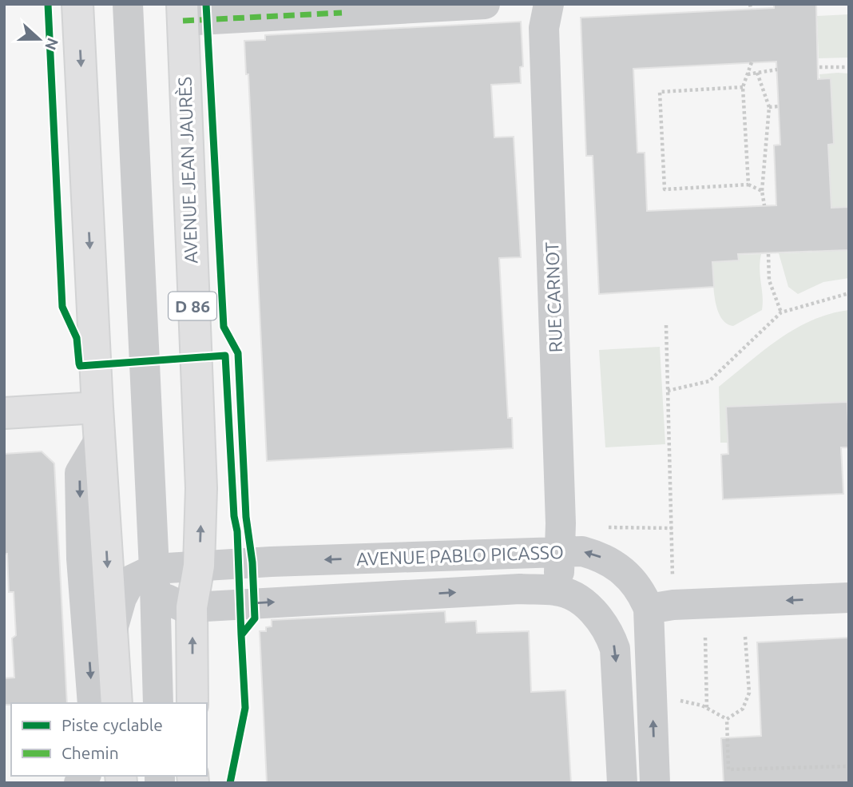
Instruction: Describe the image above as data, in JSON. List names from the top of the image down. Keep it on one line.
{"streets":{"main road":["AVENUE JEAN JAURÈS","D 86"],"street":["RUE CARNOT","AVENUE PABLO PICASSO"]},"crossings":[["AVENUE JEAN JAURÈS","AVENUE PABLO PICASSO"],["RUE CARNOT","AVENUE PABLO PICASSO"],["D 86","AVENUE PABLO PICASSO"]],"legend":["Piste cyclable","Chemin"],"north":"right"}
